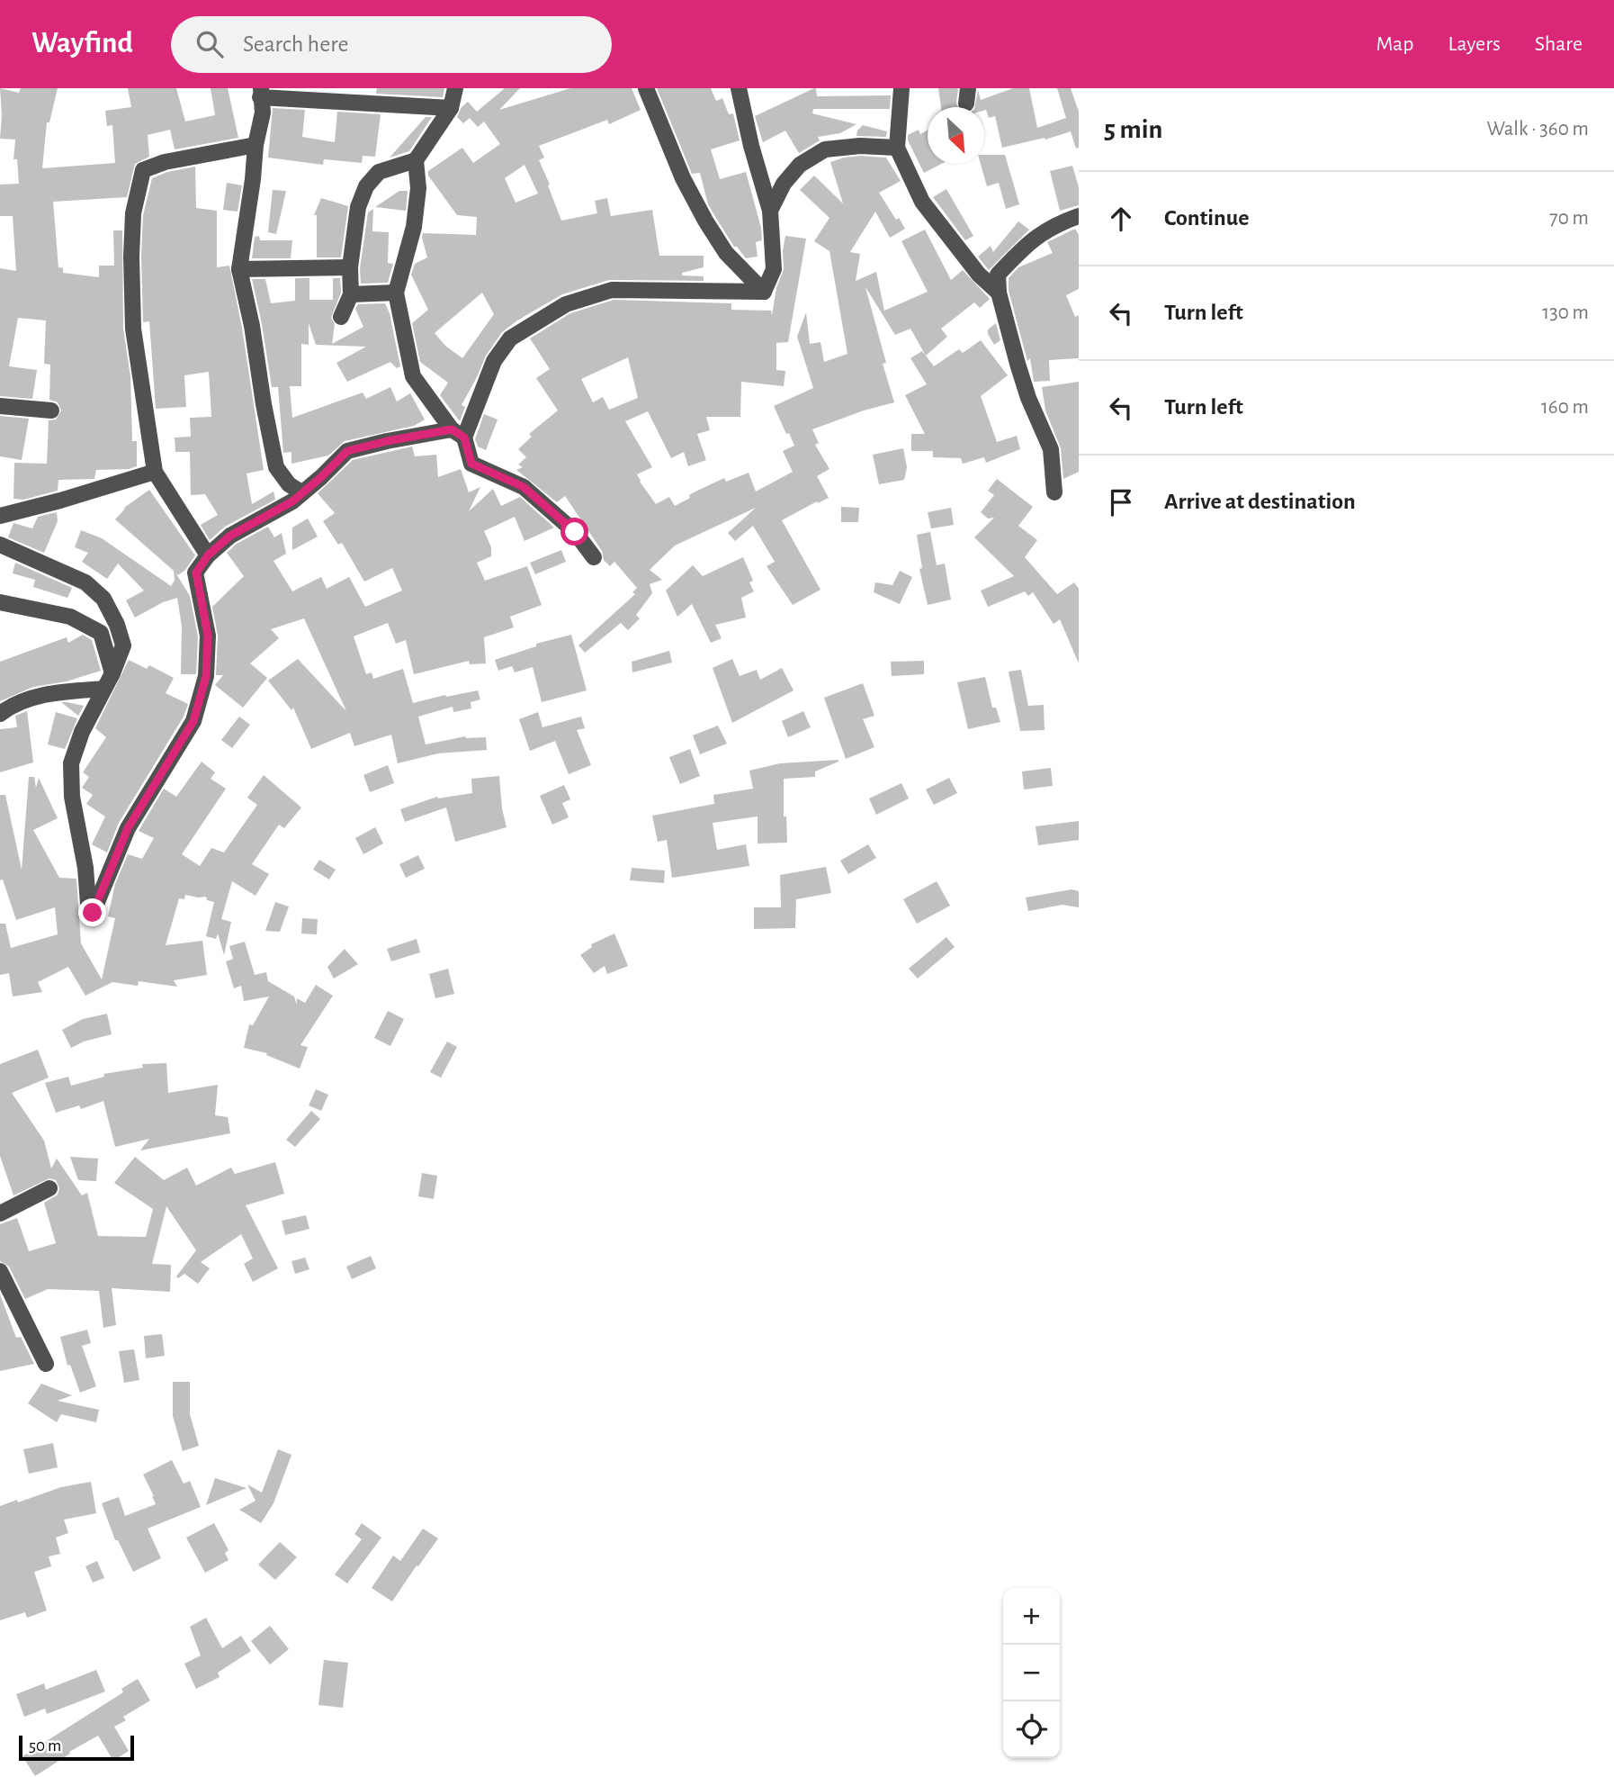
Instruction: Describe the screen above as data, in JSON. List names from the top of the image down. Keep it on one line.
{"scale_bar":"50 m","north":"bottom right","page":{"header":"Wayfind","search":"Search here","nav":["Map","Layers","Share"],"heading":["5 min","Walk · 360 m"],"list":[["Continue","70 m"],["Turn left","130 m"],["Turn left","160 m"],"Arrive at destination"],"map_buttons":["+","−"],"scale":"50 m"}}
